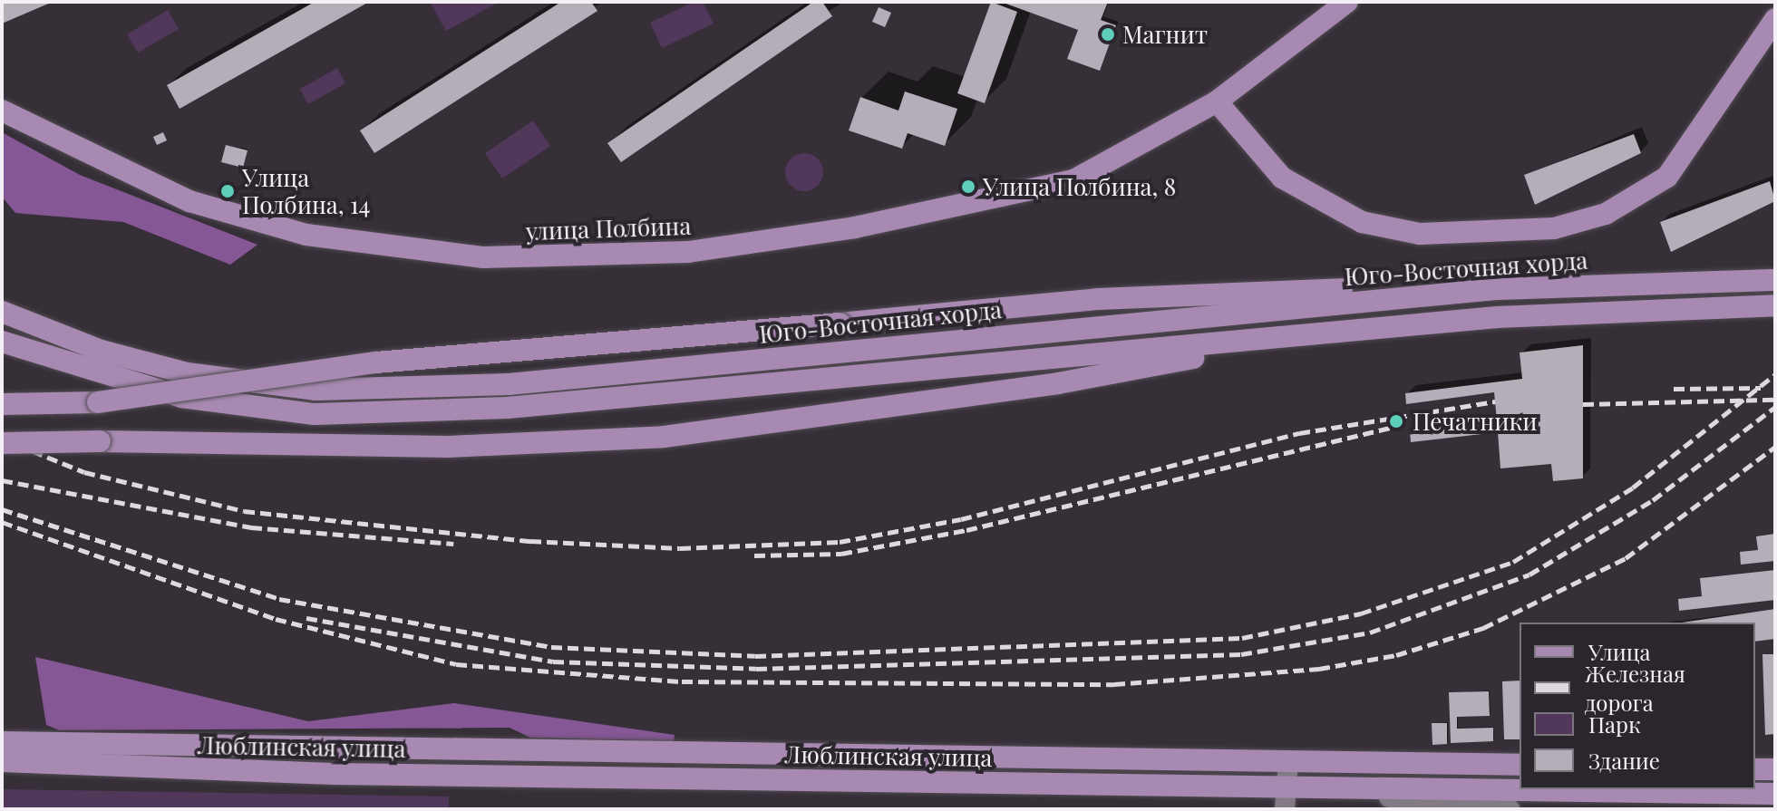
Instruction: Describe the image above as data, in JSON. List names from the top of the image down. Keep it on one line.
{"streets":{"main road":["улица Полбина","Юго-Восточная хорда","Люблинская улица"]},"places":["Магнит","Улица Полбина, 8","Улица Полбина, 14","Печатники"],"legend":["Улица","Железная дорога","Парк","Здание"]}
